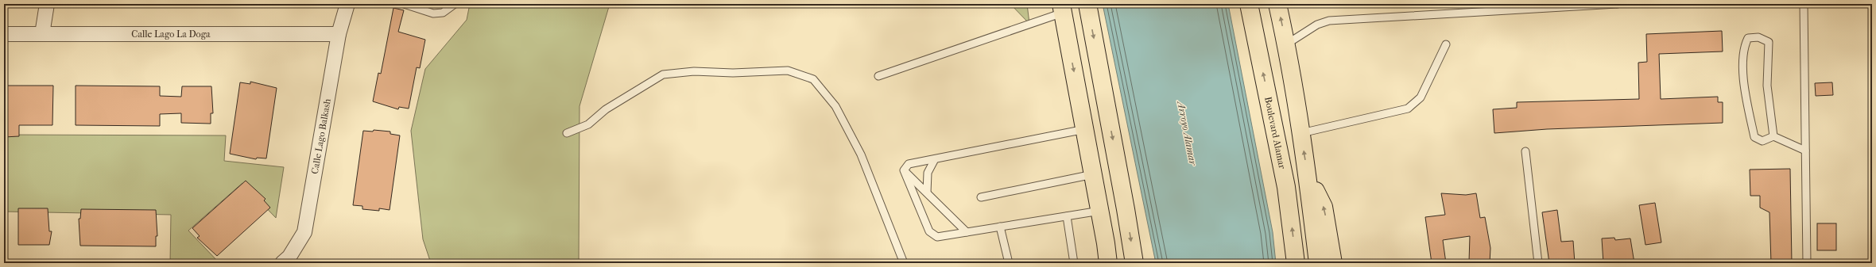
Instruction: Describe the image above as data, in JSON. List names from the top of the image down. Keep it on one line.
{"streets":{"highway":["Boulevard Alamar"],"street":["Calle Lago La Doga","Calle Lago Balkash"]},"crossings":[["Calle Lago La Doga","Calle Lago Balkash"]],"water":["Arroyo Alamar"]}
